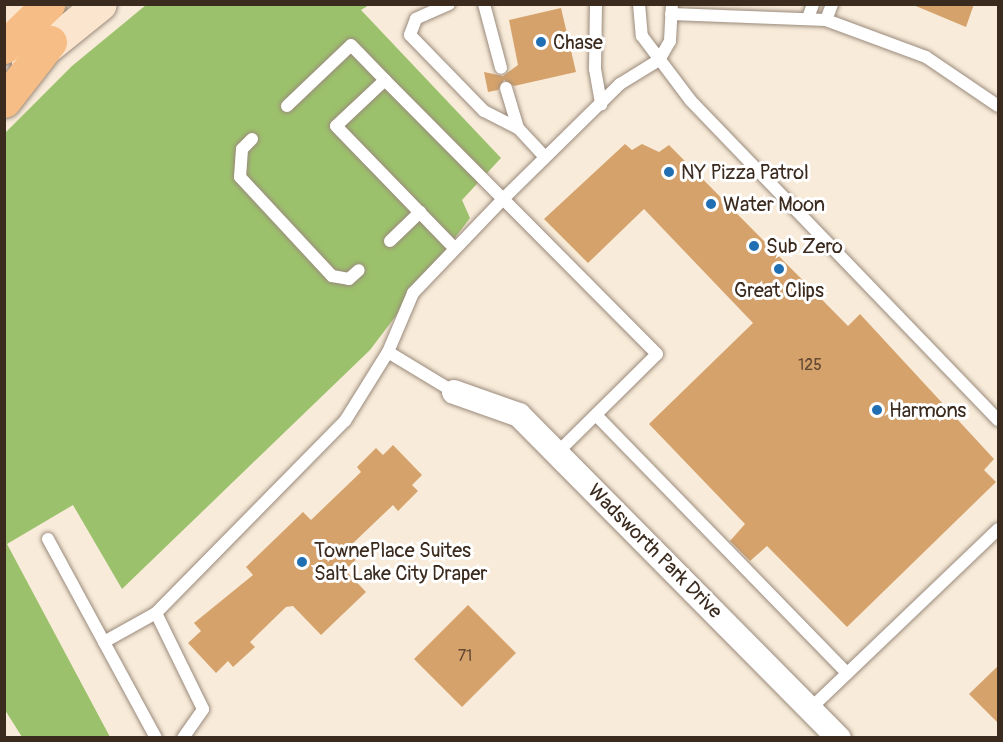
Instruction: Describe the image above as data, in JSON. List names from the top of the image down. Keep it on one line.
{"streets":{"street":["Wadsworth Park Drive"]},"places":["Chase","NY Pizza Patrol","Water Moon","Sub Zero","Great Clips","Harmons","TownePlace Suites Salt Lake City Draper"],"house_numbers":["125","71"]}
